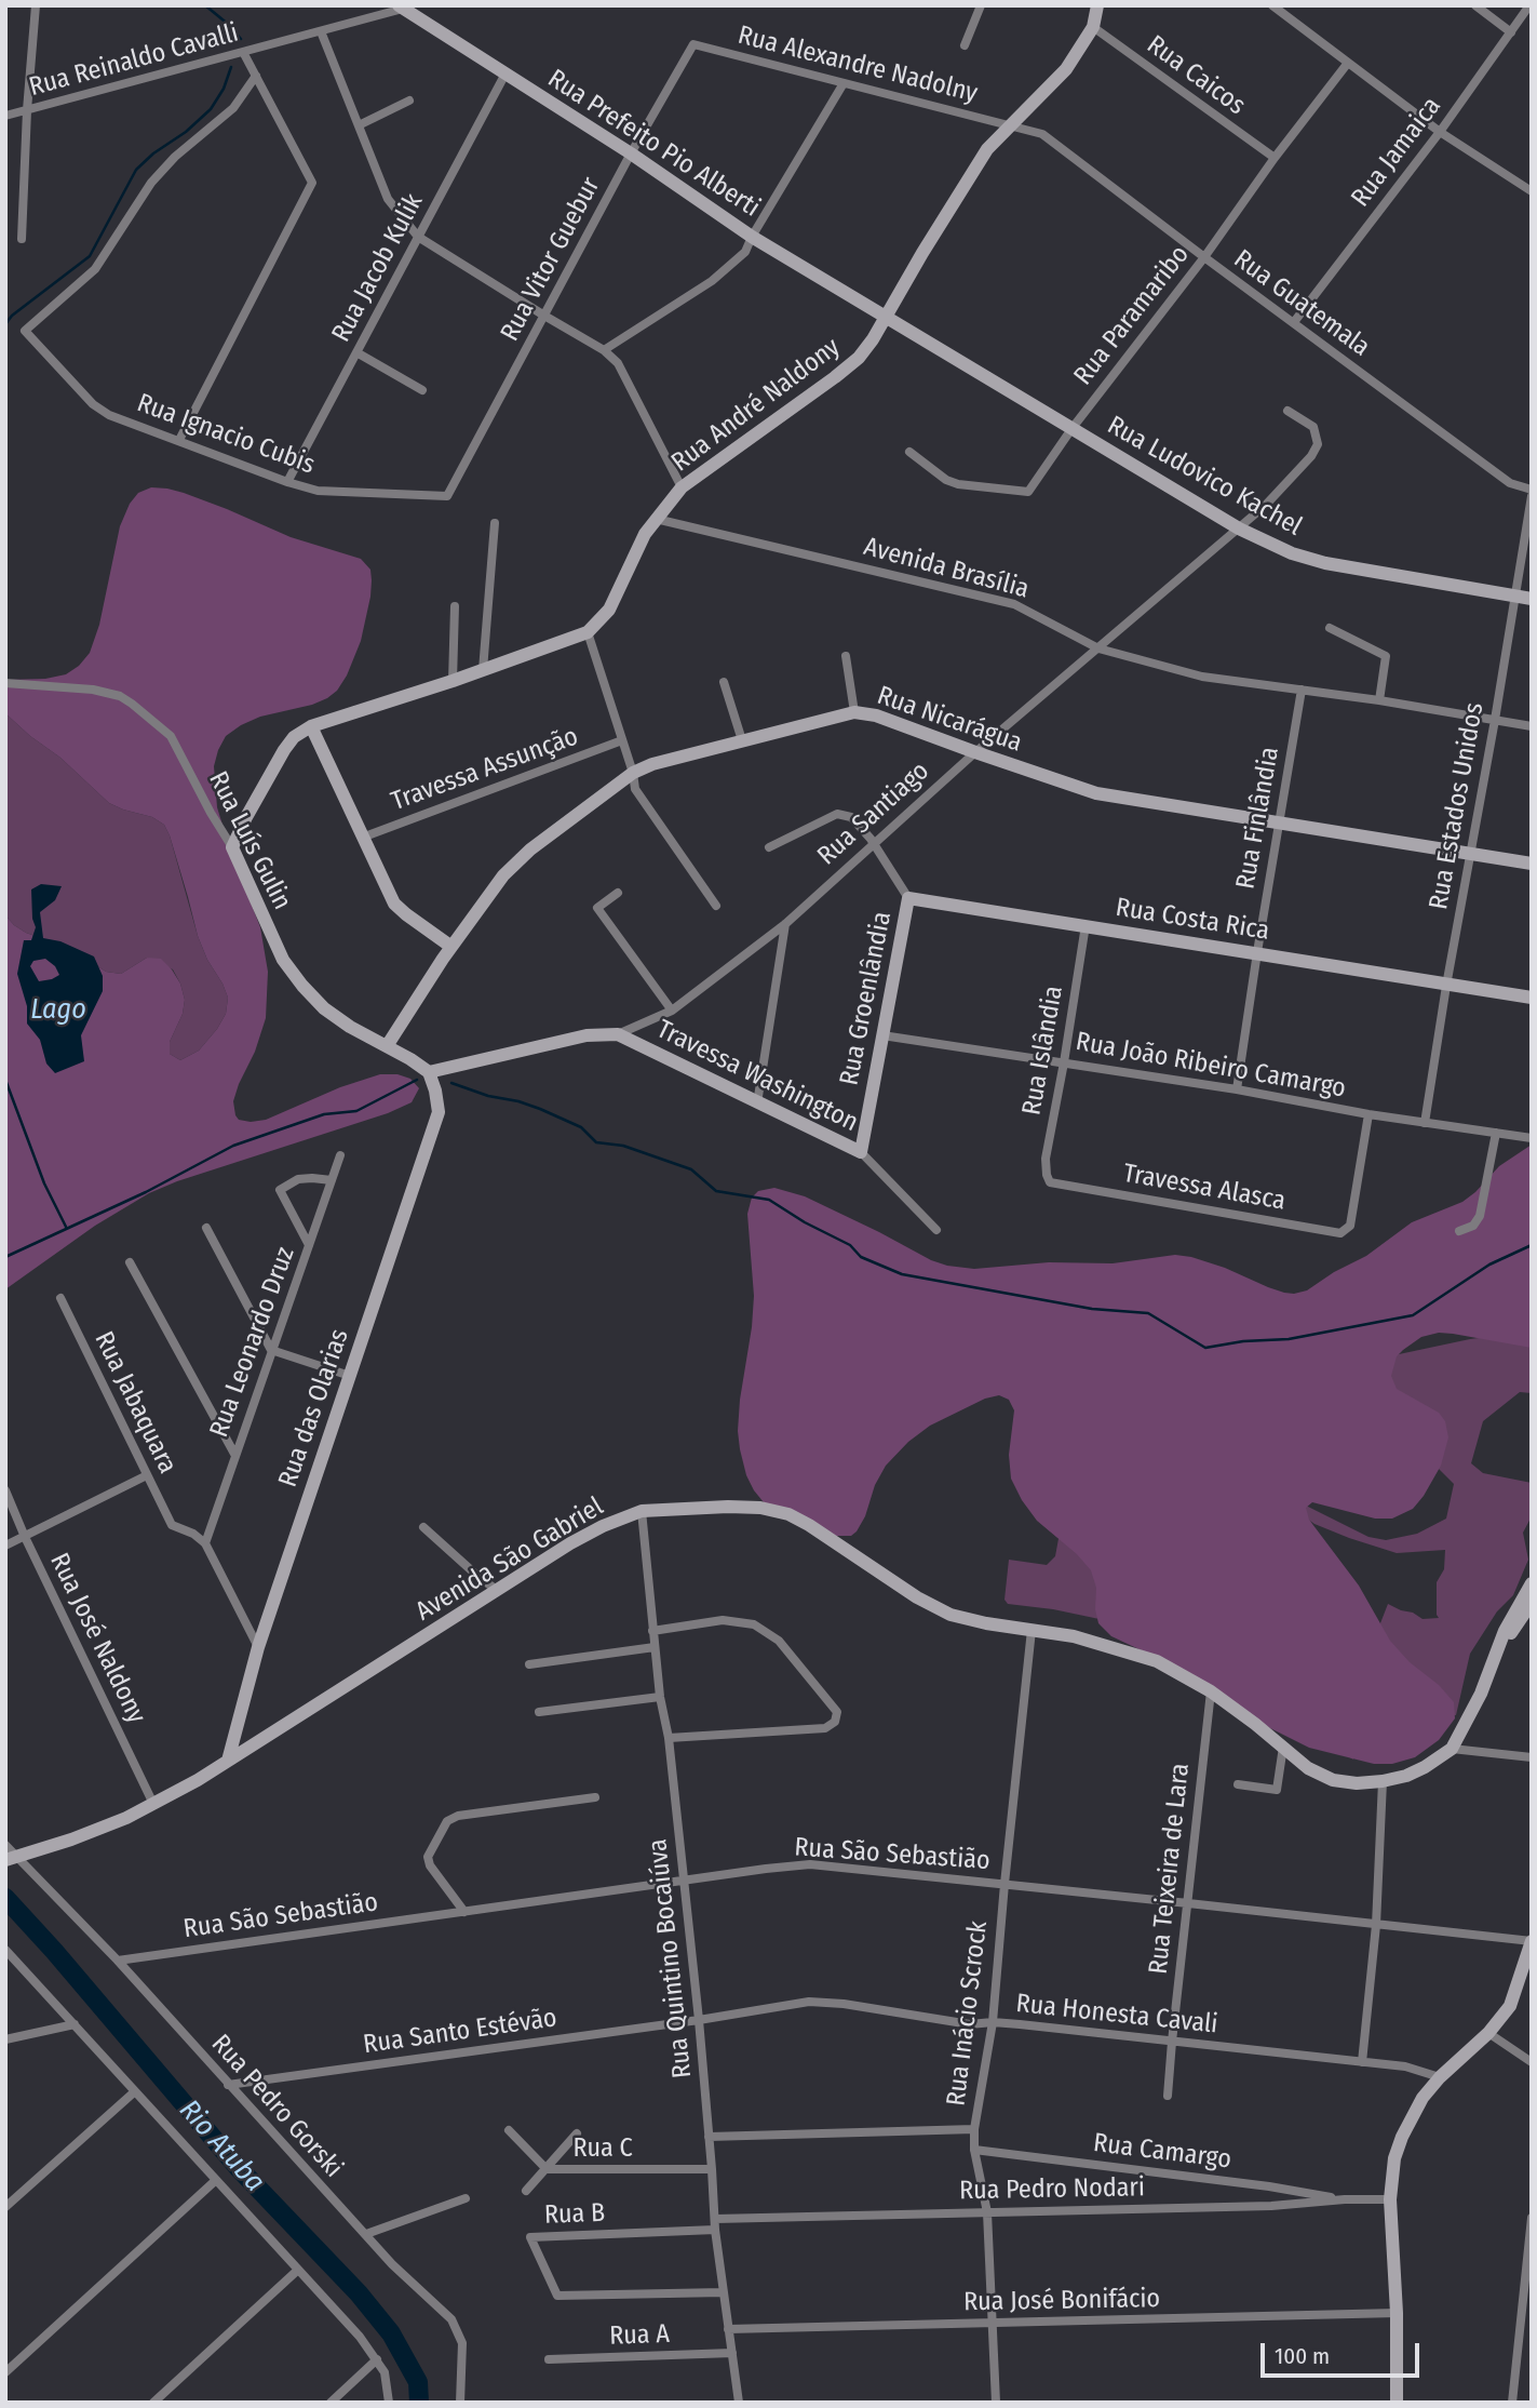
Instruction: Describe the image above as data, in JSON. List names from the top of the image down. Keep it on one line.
{"streets":{"main road":["Rua Prefeito Pio Alberti","Rua André Naldony","Rua Ludovico Kachel","Rua Nicarágua","Rua Santiago","Rua Luís Gulin","Rua Costa Rica","Rua Groenlândia","Travessa Washington","Rua das Olarias","Avenida São Gabriel"],"street":["Rua Reinaldo Cavalli","Rua Alexandre Nadolny","Rua Caicos","Rua Jamaica","Rua Vitor Guebur","Rua Jacob Kulik","Rua Guatemala","Rua Paramaribo","Rua Ignacio Cubis","Avenida Brasília","Travessa Assunção","Rua Estados Unidos","Rua Finlândia","Rua Islândia","Rua João Ribeiro Camargo","Travessa Alasca","Rua Leonardo Druz","Rua Jabaquara","Rua José Naldony","Rua São Sebastião","Rua Teixeira de Lara","Rua Quintino Bocaiúva","Rua Inácio Scrock","Rua Honesta Cavali","Rua Santo Estévão","Rua Pedro Gorski","Rua C","Rua Camargo","Rua Pedro Nodari","Rua B","Rua José Bonifácio","Rua A"]},"crossings":[["Rua Reinaldo Cavalli","Rua Prefeito Pio Alberti"],["Rua Alexandre Nadolny","Rua Vitor Guebur"],["Rua Alexandre Nadolny","Rua Guatemala"],["Rua Alexandre Nadolny","Rua André Naldony"],["Rua Caicos","Rua Paramaribo"],["Rua Caicos","Rua André Naldony"],["Rua Prefeito Pio Alberti","Rua Vitor Guebur"],["Rua Prefeito Pio Alberti","Rua Jacob Kulik"],["Rua Prefeito Pio Alberti","Rua André Naldony"],["Rua Prefeito Pio Alberti","Rua Ludovico Kachel"],["Rua Jamaica","Rua Guatemala"],["Rua Vitor Guebur","Rua Ignacio Cubis"],["Rua Jacob Kulik","Rua Ignacio Cubis"],["Rua Guatemala","Rua Paramaribo"],["Rua Guatemala","Rua André Naldony"],["Rua Paramaribo","Rua Ludovico Kachel"],["Rua André Naldony","Rua Ludovico Kachel"],["Rua André Naldony","Avenida Brasília"],["Rua André Naldony","Rua Luís Gulin"],["Rua Ludovico Kachel","Rua Estados Unidos"],["Rua Ludovico Kachel","Rua Santiago"],["Avenida Brasília","Rua Estados Unidos"],["Avenida Brasília","Rua Santiago"],["Avenida Brasília","Rua Finlândia"],["Rua Nicarágua","Rua Estados Unidos"],["Rua Nicarágua","Rua Santiago"],["Rua Nicarágua","Rua Finlândia"],["Rua Nicarágua","Rua Luís Gulin"],["Rua Estados Unidos","Rua Costa Rica"],["Rua Estados Unidos","Rua João Ribeiro Camargo"],["Rua Santiago","Rua Luís Gulin"],["Rua Santiago","Travessa Washington"],["Rua Santiago","Rua das Olarias"],["Rua Finlândia","Rua Costa Rica"],["Rua Finlândia","Rua João Ribeiro Camargo"],["Rua Luís Gulin","Rua das Olarias"],["Rua Costa Rica","Rua Groenlândia"],["Rua Costa Rica","Rua Islândia"],["Rua Groenlândia","Rua João Ribeiro Camargo"],["Rua Groenlândia","Travessa Washington"],["Rua Islândia","Rua João Ribeiro Camargo"],["Rua Islândia","Travessa Alasca"],["Rua João Ribeiro Camargo","Travessa Alasca"],["Rua Leonardo Druz","Rua Jabaquara"],["Rua das Olarias","Avenida São Gabriel"],["Avenida São Gabriel","Rua José Naldony"],["Avenida São Gabriel","Rua Teixeira de Lara"],["Avenida São Gabriel","Rua Quintino Bocaiúva"],["Avenida São Gabriel","Rua Inácio Scrock"],["Avenida São Gabriel","Rua Pedro Gorski"],["Rua São Sebastião","Rua Teixeira de Lara"],["Rua São Sebastião","Rua Quintino Bocaiúva"],["Rua São Sebastião","Rua Inácio Scrock"],["Rua São Sebastião","Rua Pedro Gorski"],["Rua Teixeira de Lara","Rua Honesta Cavali"],["Rua Quintino Bocaiúva","Rua Honesta Cavali"],["Rua Quintino Bocaiúva","Rua Santo Estévão"],["Rua Quintino Bocaiúva","Rua C"],["Rua Quintino Bocaiúva","Rua Pedro Nodari"],["Rua Quintino Bocaiúva","Rua B"],["Rua Quintino Bocaiúva","Rua José Bonifácio"],["Rua Quintino Bocaiúva","Rua A"],["Rua Inácio Scrock","Rua Honesta Cavali"],["Rua Inácio Scrock","Rua Camargo"],["Rua Inácio Scrock","Rua Pedro Nodari"],["Rua Inácio Scrock","Rua José Bonifácio"],["Rua Honesta Cavali","Rua Santo Estévão"],["Rua Santo Estévão","Rua Pedro Gorski"],["Rua Camargo","Rua Pedro Nodari"]],"water":["Lago","Rio Atuba"],"scale_bar":"100 m"}
